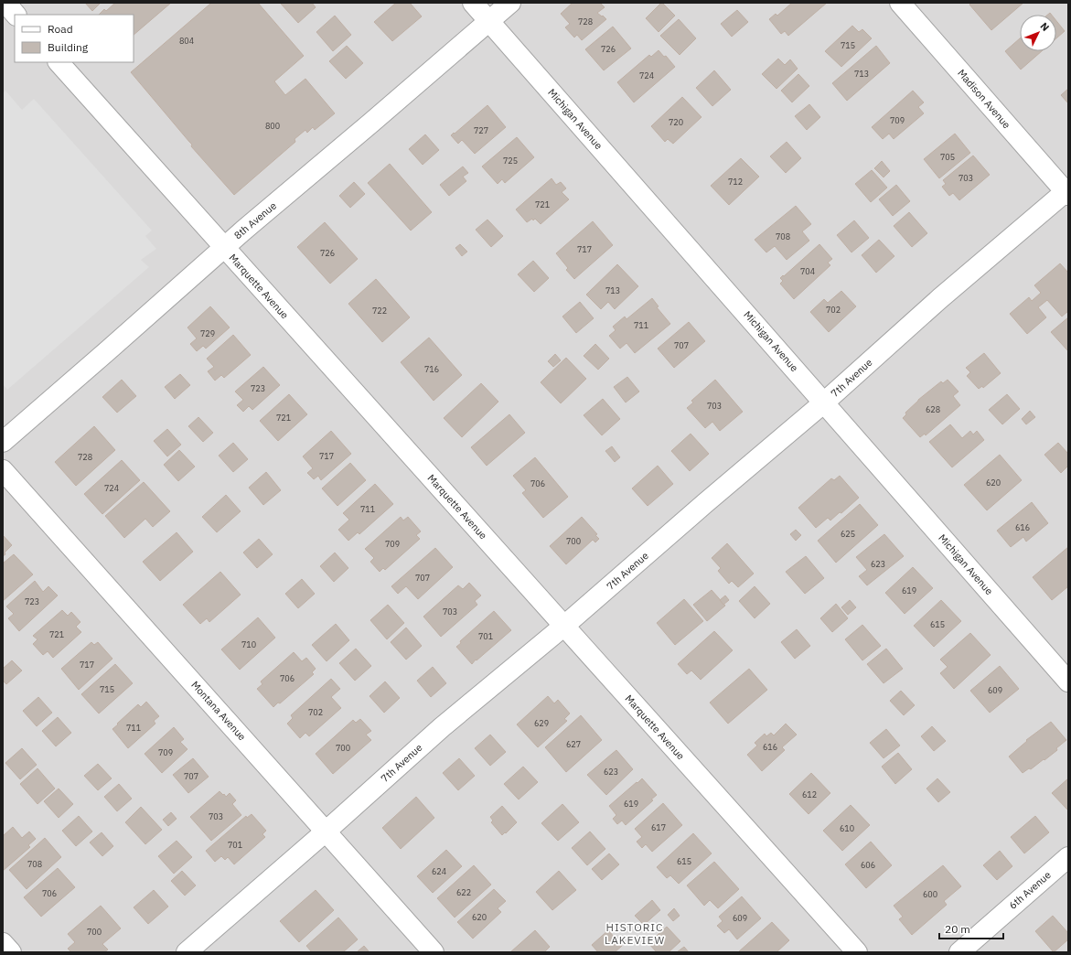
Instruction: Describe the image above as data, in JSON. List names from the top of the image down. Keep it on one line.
{"streets":{"street":["Madison Avenue","Michigan Avenue","8th Avenue","Marquette Avenue","7th Avenue","Montana Avenue","6th Avenue"]},"crossings":[["Madison Avenue","7th Avenue"],["Michigan Avenue","8th Avenue"],["Michigan Avenue","7th Avenue"],["8th Avenue","Marquette Avenue"],["Marquette Avenue","7th Avenue"],["7th Avenue","Montana Avenue"]],"districts":["HISTORIC LAKEVIEW"],"house_numbers":["728","804","715","726","713","724","709","720","800","727","705","725","703","712","721","708","717","726","704","713","702","722","711","729","707","716","723","703","628","721","717","728","620","706","724","711","616","625","700","709","623","707","619","723","703","615","721","701","710","717","706","715","609","702","629","711","627","616","700","709","623","707","612","619","703","617","610","701","615","708","606","624","622","706","600","620","609","700"],"legend":["Road","Building"],"scale_bar":"20 m","north":"top right"}
